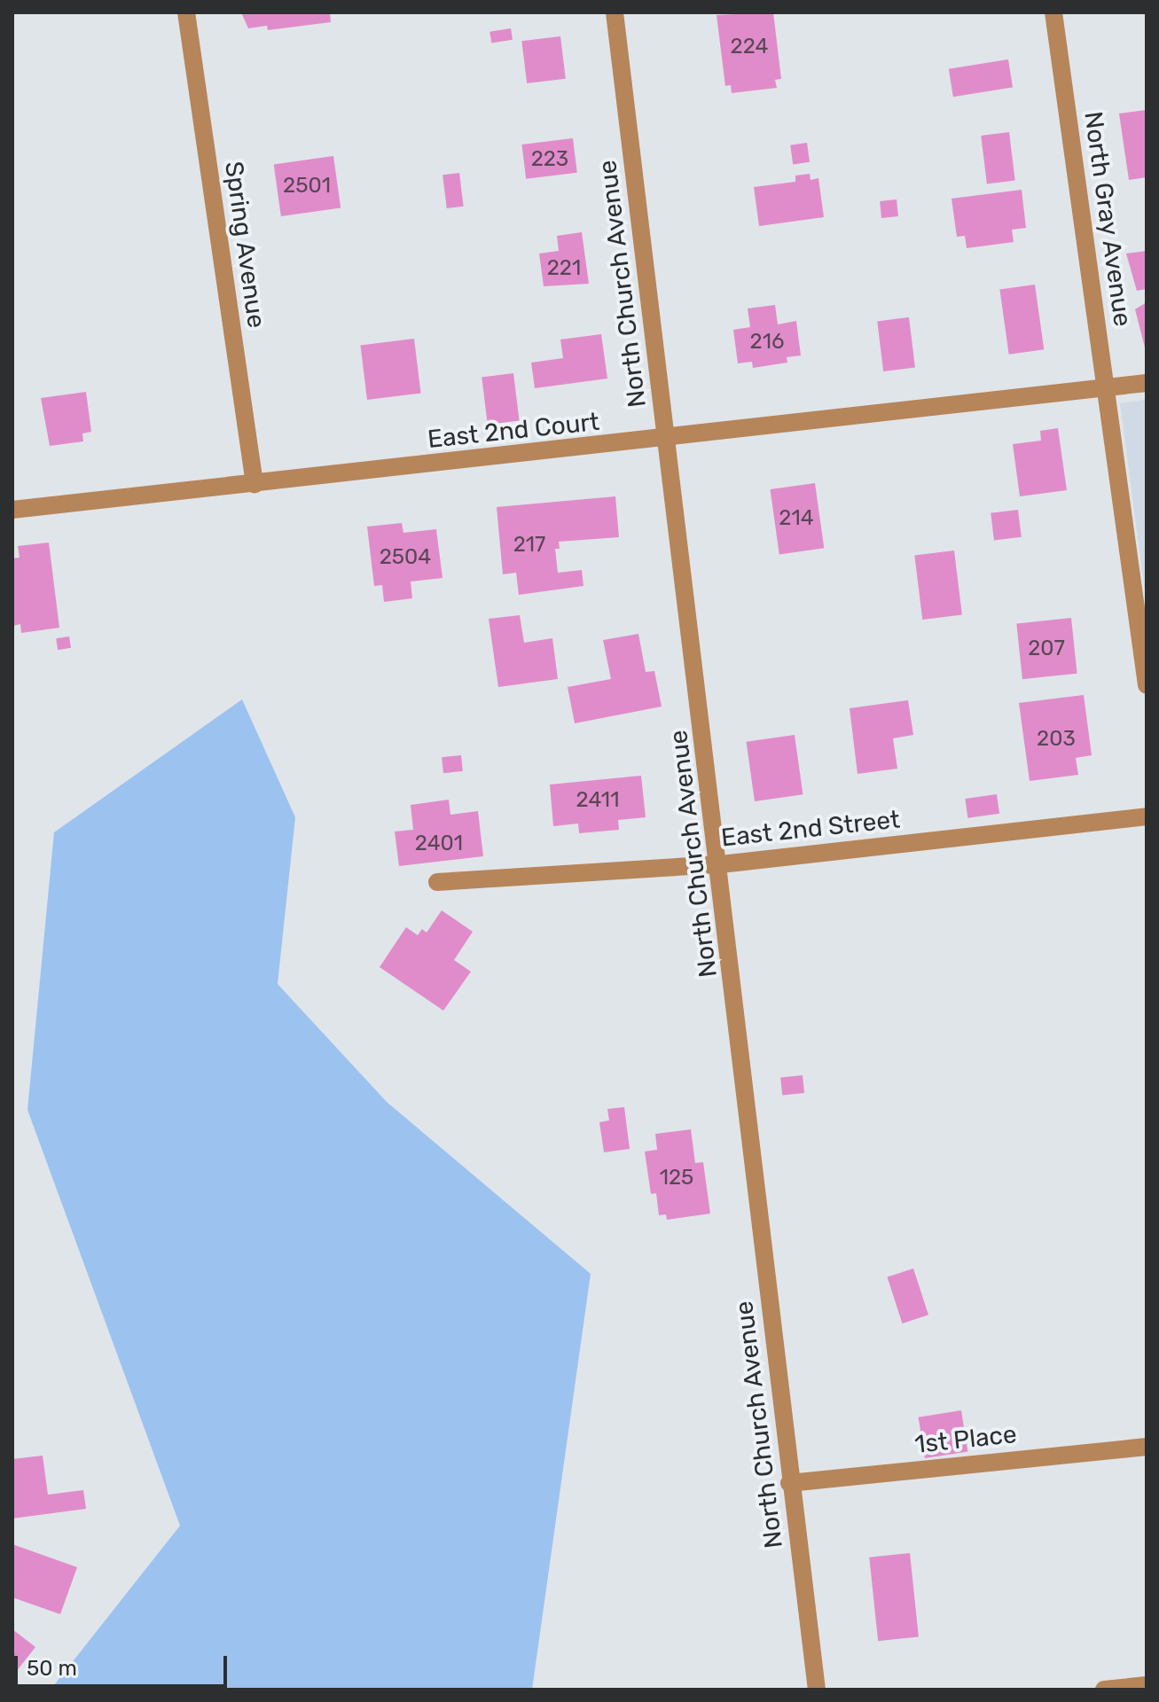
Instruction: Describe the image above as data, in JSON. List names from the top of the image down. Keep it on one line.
{"streets":{"street":["North Gray Avenue","Spring Avenue","North Church Avenue","East 2nd Court","East 2nd Street","1st Place"]},"crossings":[["North Gray Avenue","East 2nd Court"],["Spring Avenue","East 2nd Court"],["North Church Avenue","East 2nd Court"],["North Church Avenue","East 2nd Street"],["North Church Avenue","1st Place"]],"house_numbers":["224","223","2501","221","216","214","217","2504","207","203","2411","2401","125"],"scale_bar":"50 m"}
